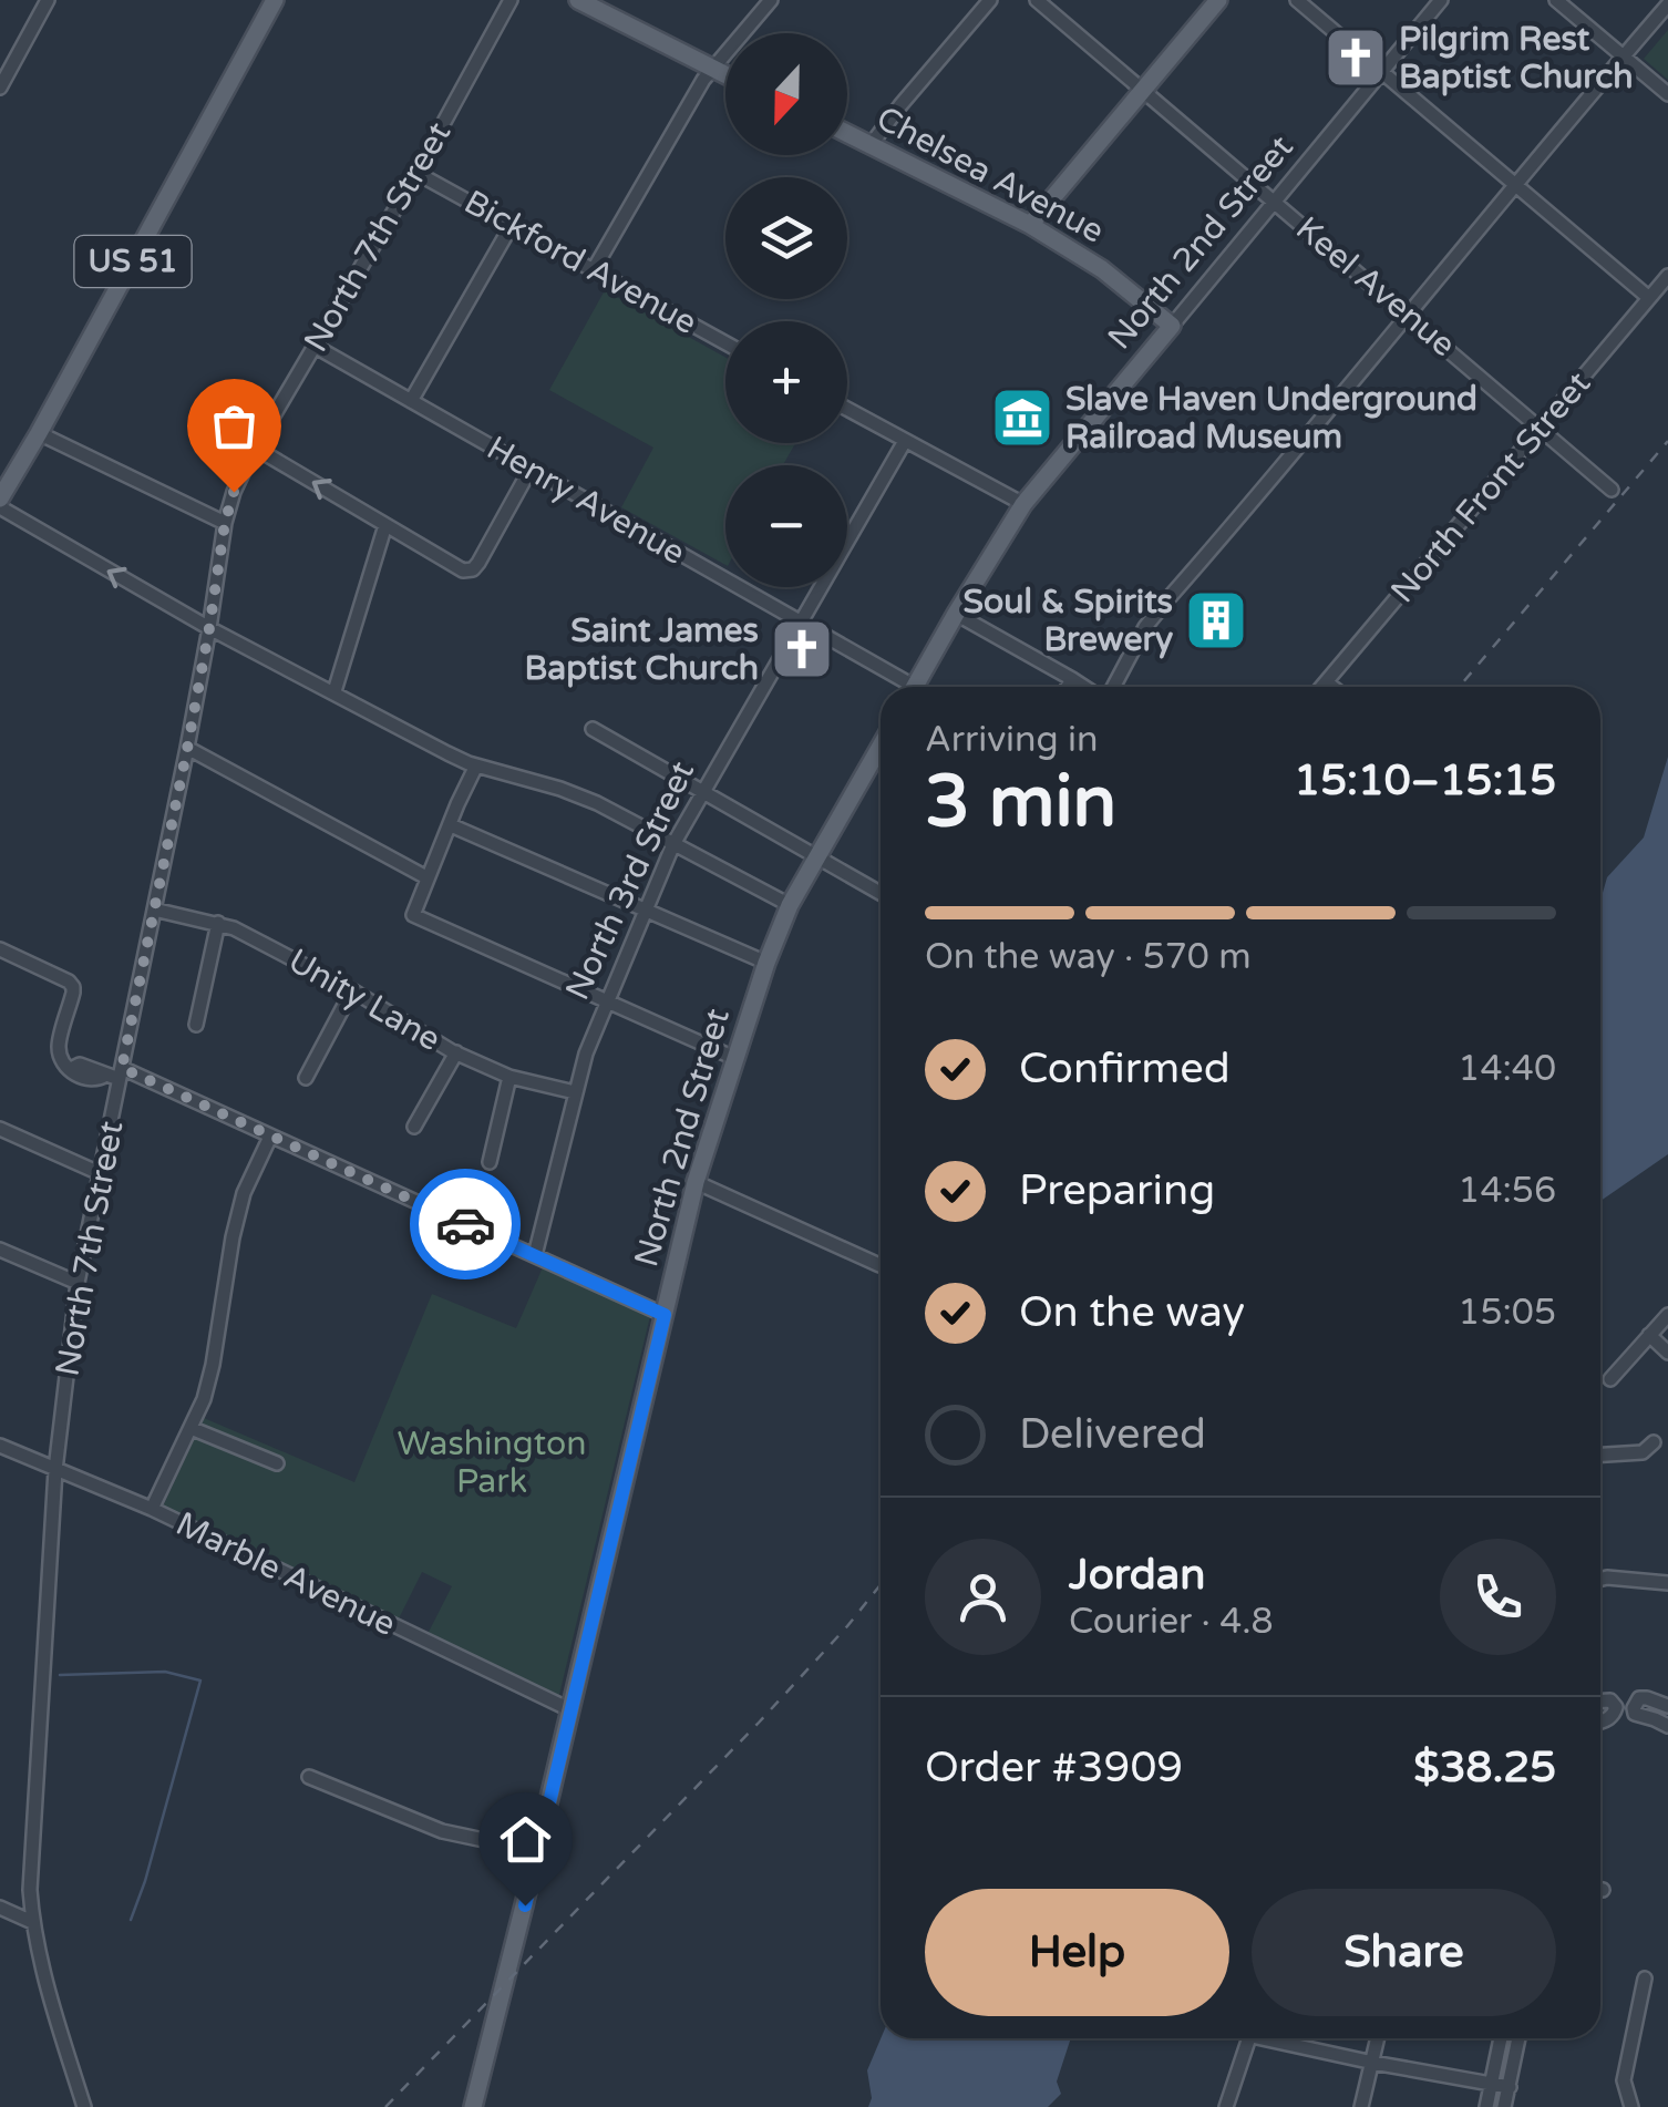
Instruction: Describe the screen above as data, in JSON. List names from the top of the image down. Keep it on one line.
{"streets":{"main road":["Chelsea Avenue","North 2nd Street","US 51"],"street":["North 7th Street","Bickford Avenue","Keel Avenue","North Front Street","Henry Avenue","North 3rd Street","Unity Lane","Marble Avenue"]},"crossings":[["Chelsea Avenue","North 2nd Street"],["North 7th Street","Bickford Avenue"],["North 7th Street","Henry Avenue"],["North 7th Street","Unity Lane"],["North 7th Street","Marble Avenue"],["North 2nd Street","Keel Avenue"],["North 2nd Street","Marble Avenue"],["Keel Avenue","North Front Street"],["Henry Avenue","North 3rd Street"],["North 3rd Street","Unity Lane"]],"parks":["Washington Park"],"places":{"church":["Pilgrim Rest Baptist Church","Saint James Baptist Church"],"museum":["Slave Haven Underground Railroad Museum"],"building":["Soul & Spirits Brewery"]},"north":"bottom","page":{"map_buttons":["+","−"],"heading":["3 min","Arriving in","15:10–15:15"],"panel":["Jordan","Courier · 4.8","Order #3909","$38.25"],"bar":"On the way · 570 m","list":[["Confirmed","14:40"],["Preparing","14:56"],["On the way","15:05"],"Delivered"],"buttons":["Help","Share"]}}
